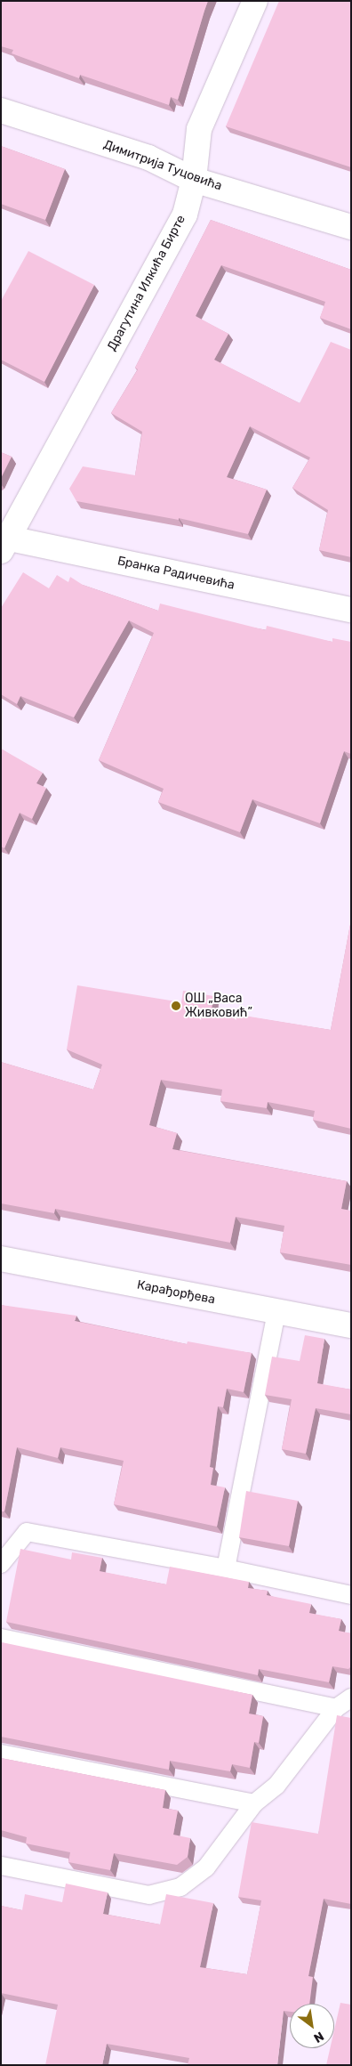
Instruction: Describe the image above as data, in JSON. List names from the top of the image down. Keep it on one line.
{"streets":{"street":["Димитрија Туцовића","Драгутина Илкића Бирте","Бранка Радичевића","Карађорђева"]},"crossings":[["Димитрија Туцовића","Драгутина Илкића Бирте"],["Драгутина Илкића Бирте","Бранка Радичевића"]],"places":["ОШ „Васа Живковић”"],"north":"bottom right"}
